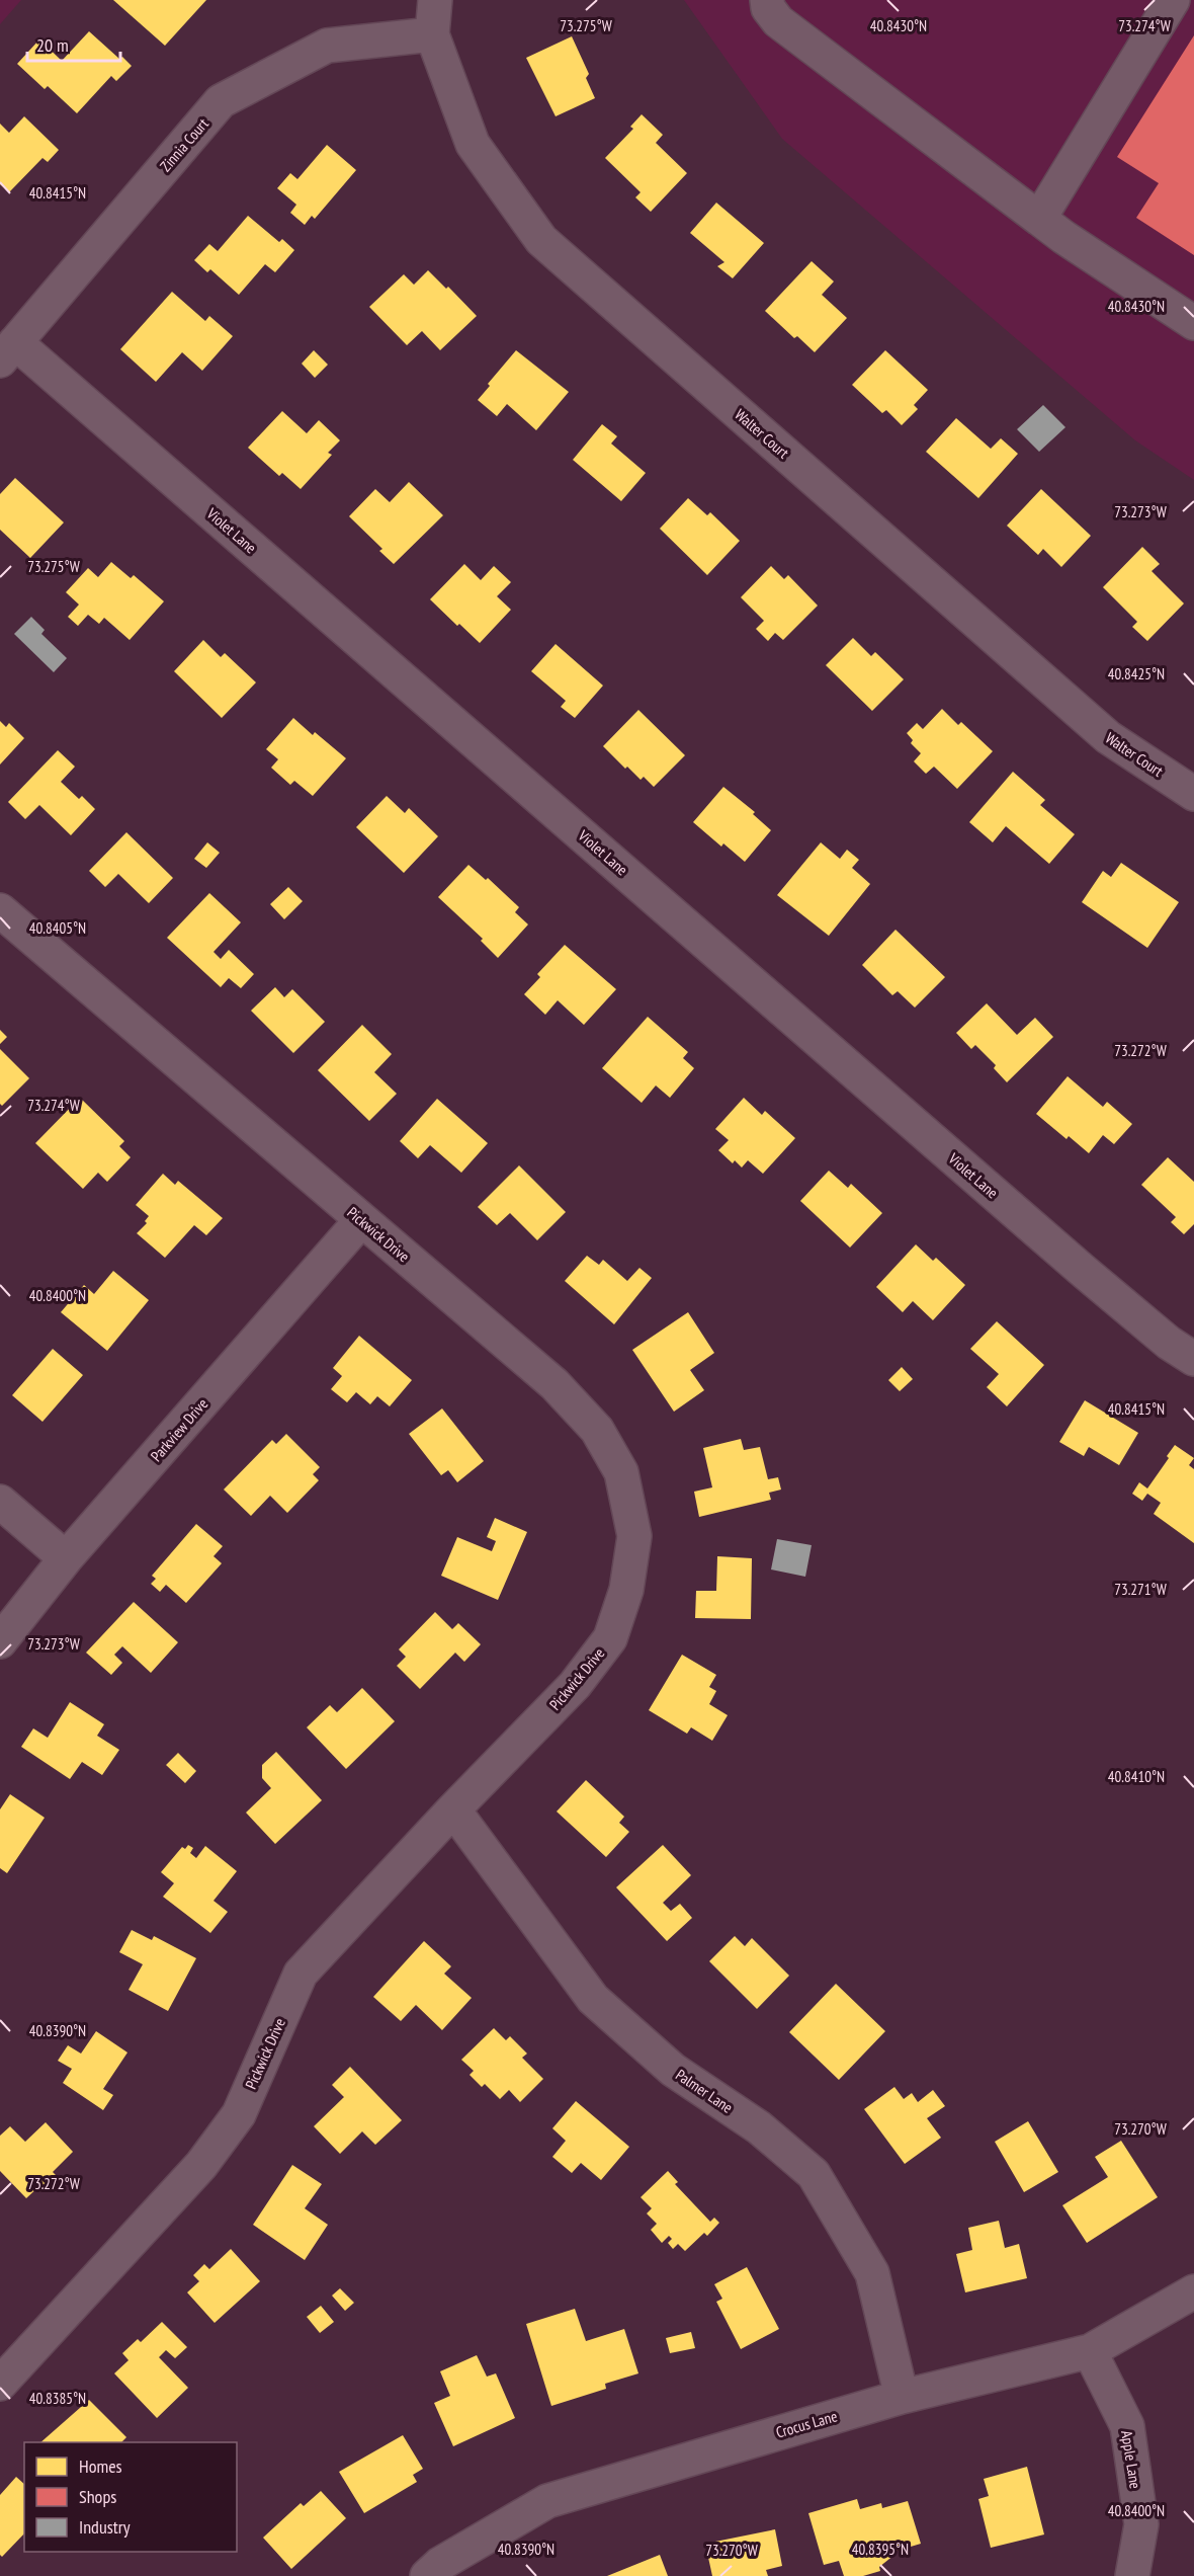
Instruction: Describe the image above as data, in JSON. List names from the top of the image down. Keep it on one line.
{"streets":{"street":["Zinnia Court","Walter Court","Violet Lane","Pickwick Drive","Parkview Drive","Palmer Lane","Crocus Lane","Apple Lane"]},"crossings":[["Zinnia Court","Walter Court"],["Zinnia Court","Violet Lane"],["Pickwick Drive","Parkview Drive"],["Pickwick Drive","Palmer Lane"],["Palmer Lane","Crocus Lane"],["Crocus Lane","Apple Lane"]],"legend":["Homes","Shops","Industry"],"scale_bar":"20 m","coordinates":["73.275°W","73.274°W","40.8430°N","40.8415°N","73.273°W","40.8425°N","40.8405°N","73.272°W","40.8400°N","73.271°W","40.8410°N","40.8390°N","73.270°W","40.8385°N","40.8395°N"]}
